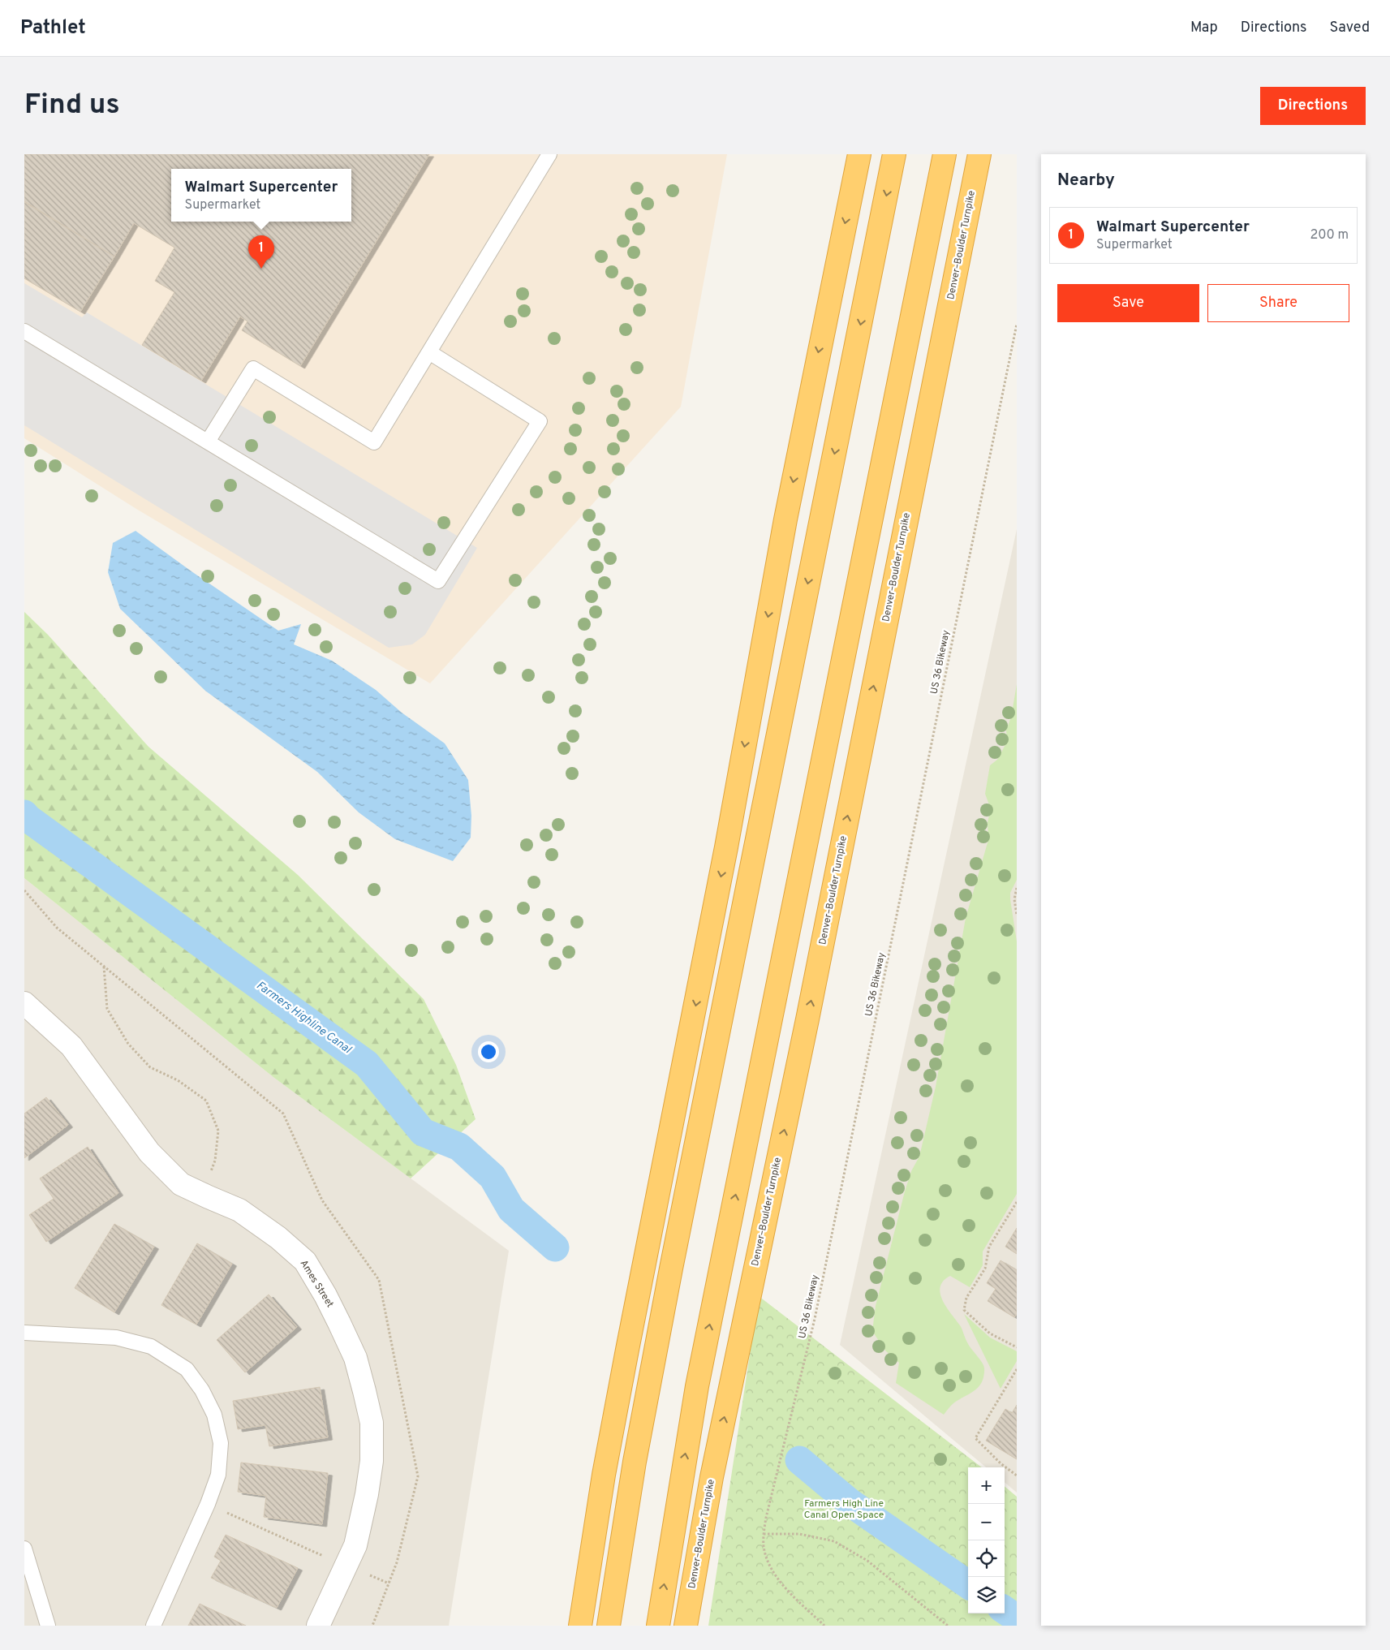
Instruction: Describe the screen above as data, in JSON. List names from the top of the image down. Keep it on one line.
{"streets":{"highway":["Denver–Boulder Turnpike"],"street":["Ames Street"],"path":["US 36 Bikeway"]},"water":["Farmers Highline Canal"],"parks":["Farmers High Line Canal Open Space"],"page":{"header":"Pathlet","nav":["Map","Directions","Saved"],"buttons":["Directions",["Save","Share"]],"title":"Find us","heading":"Nearby","popup":["Walmart Supercenter","Supermarket"],"list":[{"mark":"1","name":"Walmart Supercenter","note":"Supermarket","value":"200 m"}],"pins":"1","map_buttons":["+","−"]}}
